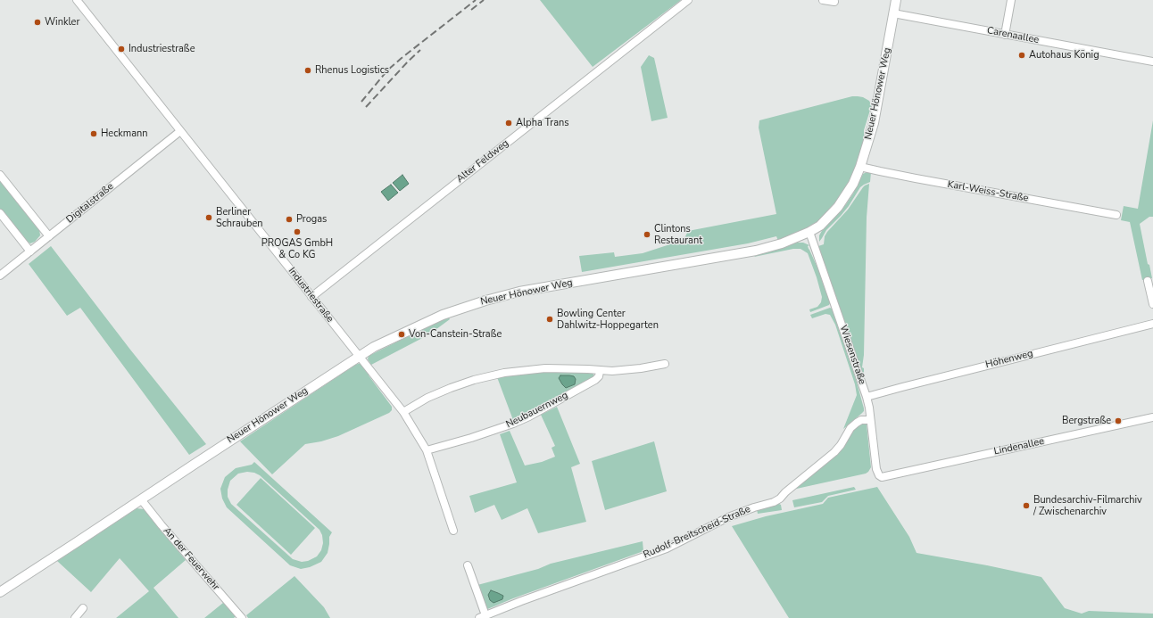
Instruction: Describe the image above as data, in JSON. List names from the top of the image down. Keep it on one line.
{"streets":{"main road":["Neuer Hönower Weg"],"street":["Carenaallee","Alter Feldweg","Karl-Weiss-Straße","Digitalstraße","Industriestraße","Wiesenstraße","Höhenweg","Neubauernweg","Lindenallee","Rudolf-Breitscheid-Straße","An der Feuerwehr"]},"crossings":[["Carenaallee","Neuer Hönower Weg"],["Neuer Hönower Weg","Karl-Weiss-Straße"],["Neuer Hönower Weg","Industriestraße"],["Neuer Hönower Weg","Wiesenstraße"],["Neuer Hönower Weg","An der Feuerwehr"],["Alter Feldweg","Industriestraße"],["Digitalstraße","Industriestraße"],["Industriestraße","Neubauernweg"],["Wiesenstraße","Höhenweg"],["Wiesenstraße","Lindenallee"],["Wiesenstraße","Rudolf-Breitscheid-Straße"]],"places":["Winkler","Industriestraße","Autohaus König","Rhenus Logistics","Alpha Trans","Heckmann","Berliner Schrauben","Progas","PROGAS GmbH & Co KG","Clintons Restaurant","Bowling Center Dahlwitz-Hoppegarten","Von-Canstein-Straße","Bergstraße","Bundesarchiv-Filmarchiv / Zwischenarchiv"]}
